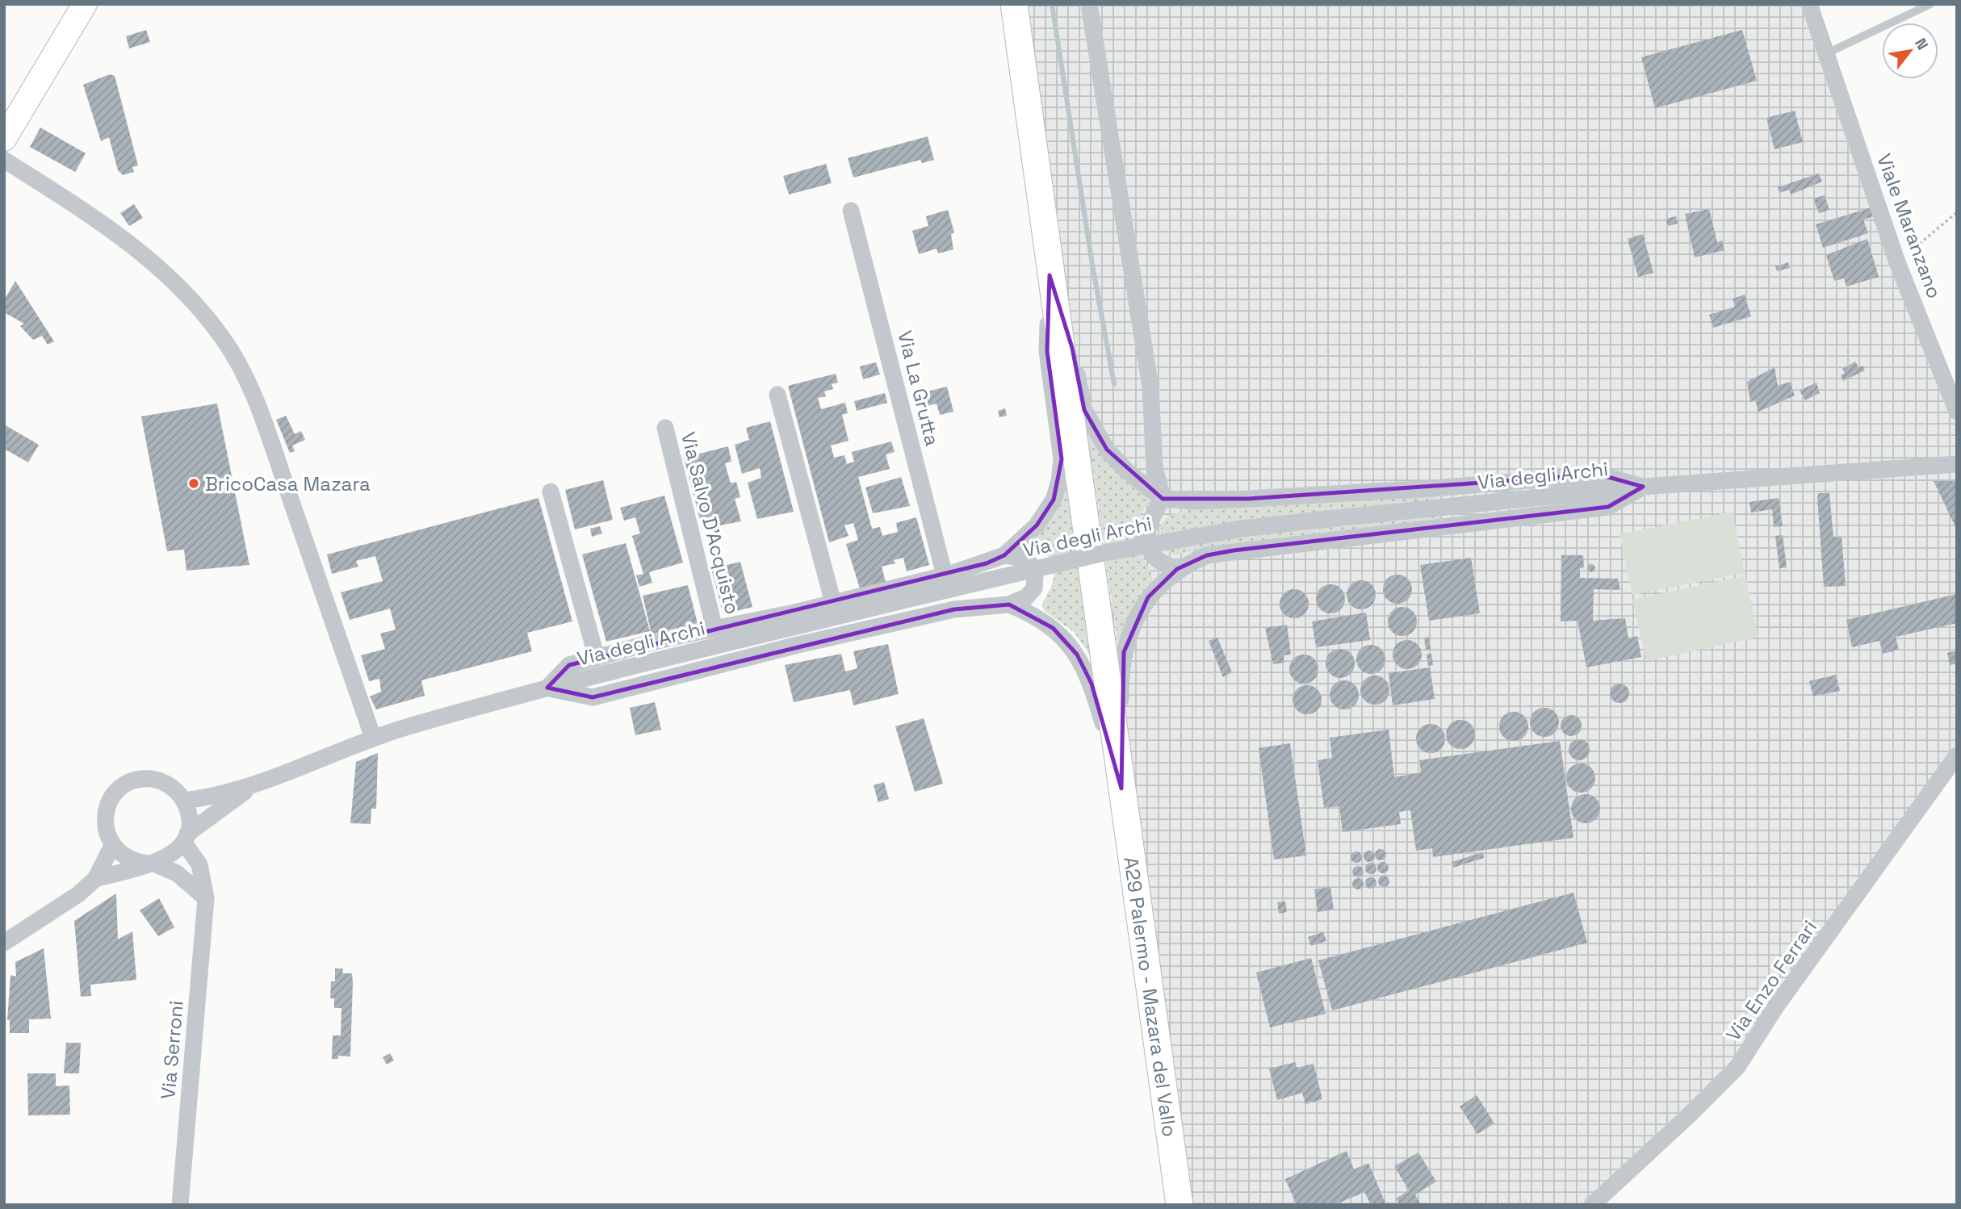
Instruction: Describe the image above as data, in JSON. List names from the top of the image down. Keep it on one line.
{"streets":{"main road":["A29 Palermo - Mazara del Vallo"],"street":["Viale Maranzano","Via La Grutta","Via degli Archi","Via Salvo D'Acquisto","Via Enzo Ferrari","Via Serroni"]},"crossings":[["Via degli Archi","Via Serroni"]],"places":["BricoCasa Mazara"],"north":"top right"}
